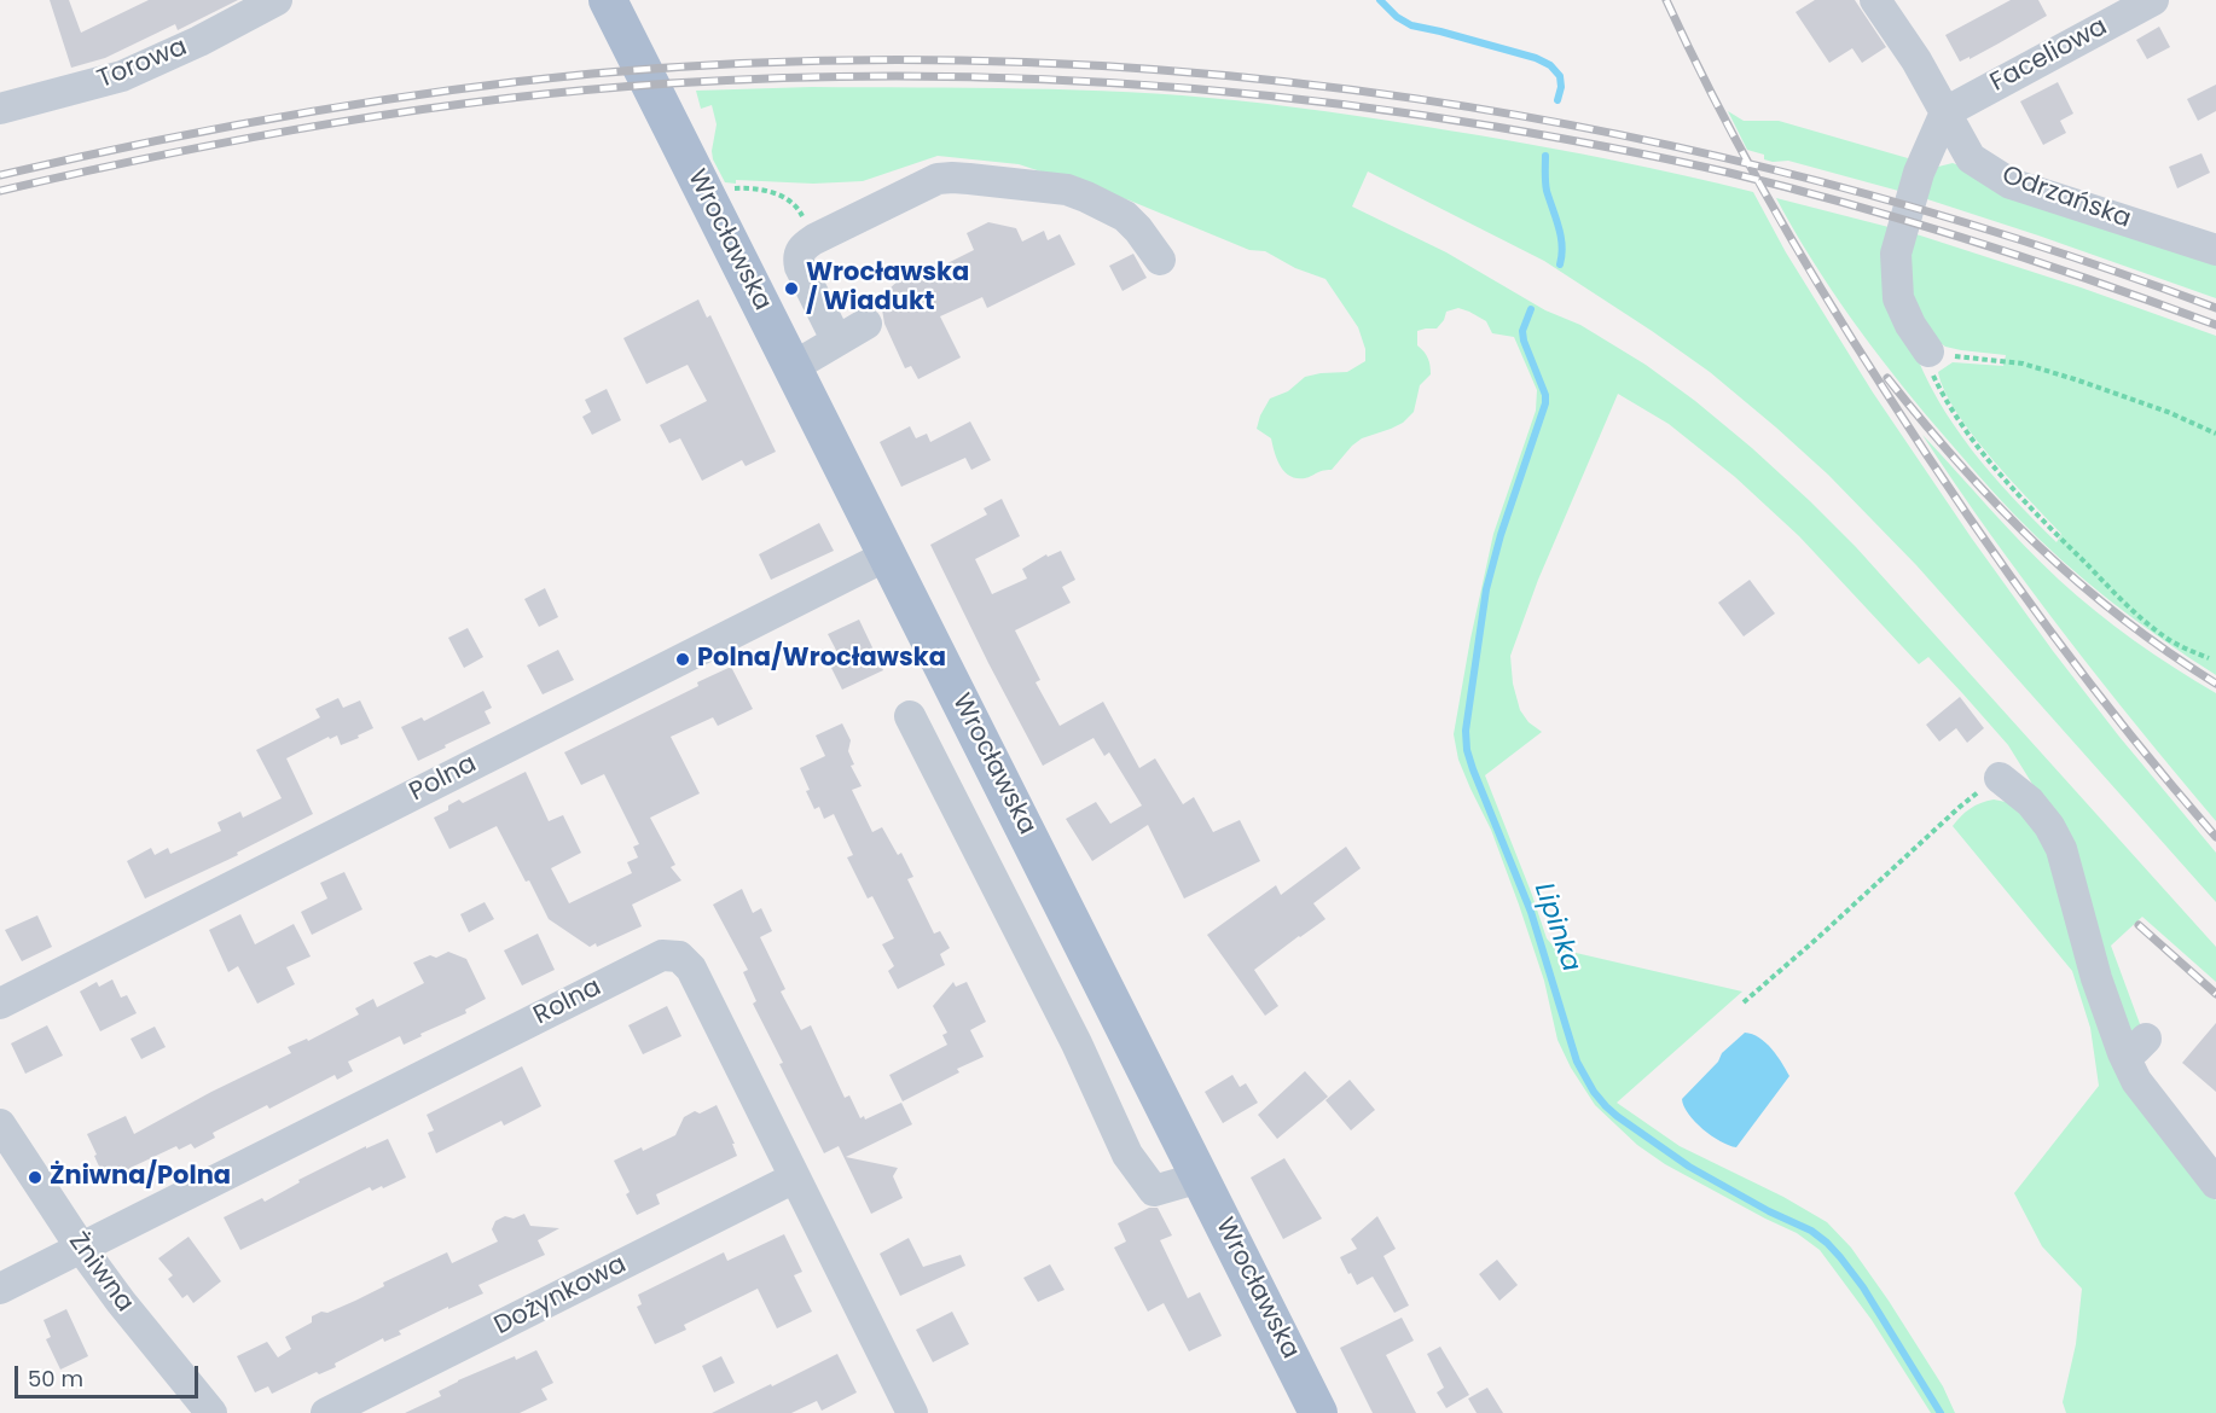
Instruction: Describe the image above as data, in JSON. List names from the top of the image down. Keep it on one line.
{"streets":{"main road":["Wrocławska"],"street":["Faceliowa","Torowa","Odrzańska","Polna","Rolna","Żniwna","Dożynkowa"]},"crossings":[["Faceliowa","Odrzańska"],["Wrocławska","Polna"],["Rolna","Żniwna"],["Rolna","Dożynkowa"]],"water":["Lipinka"],"places":["Wrocławska / Wiadukt","Polna/Wrocławska","Żniwna/Polna"],"scale_bar":"50 m"}
